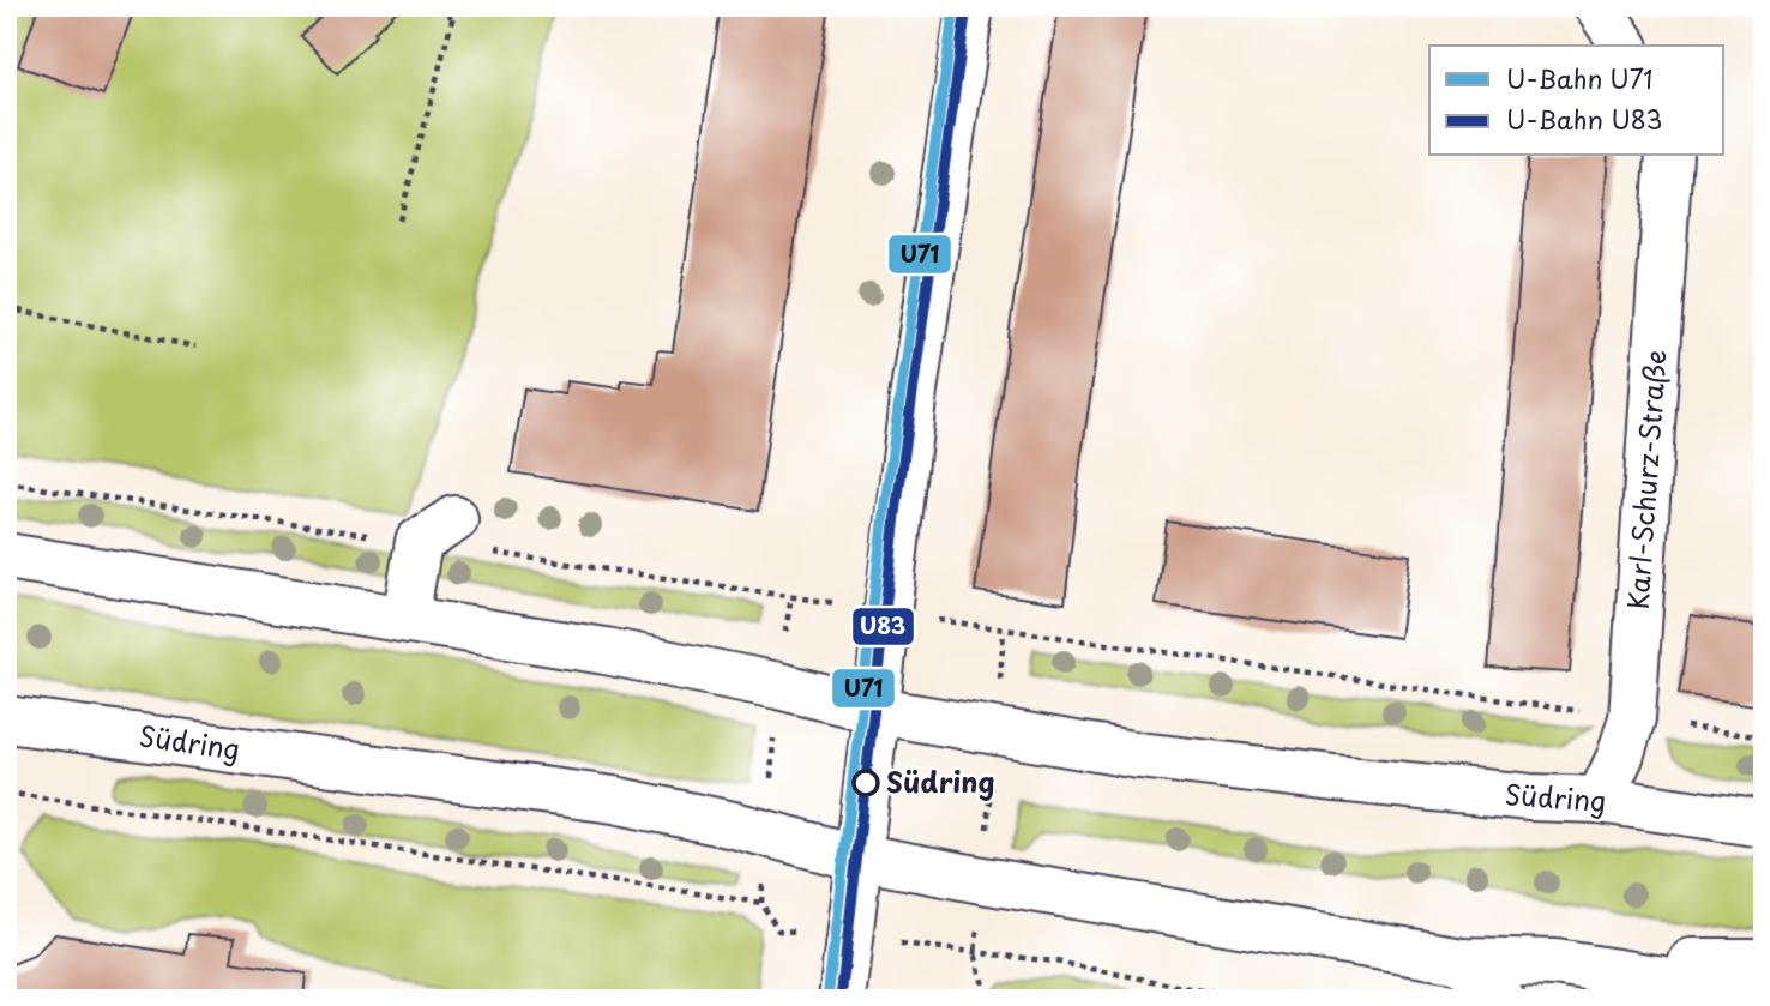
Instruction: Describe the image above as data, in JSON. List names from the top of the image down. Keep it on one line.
{"streets":{"main road":["Karl-Schurz-Straße","Südring"]},"crossings":[["Karl-Schurz-Straße","Südring"]],"places":["Südring"],"lines":["metro line U71","metro line U83"],"legend":["U-Bahn U71","U-Bahn U83"]}
